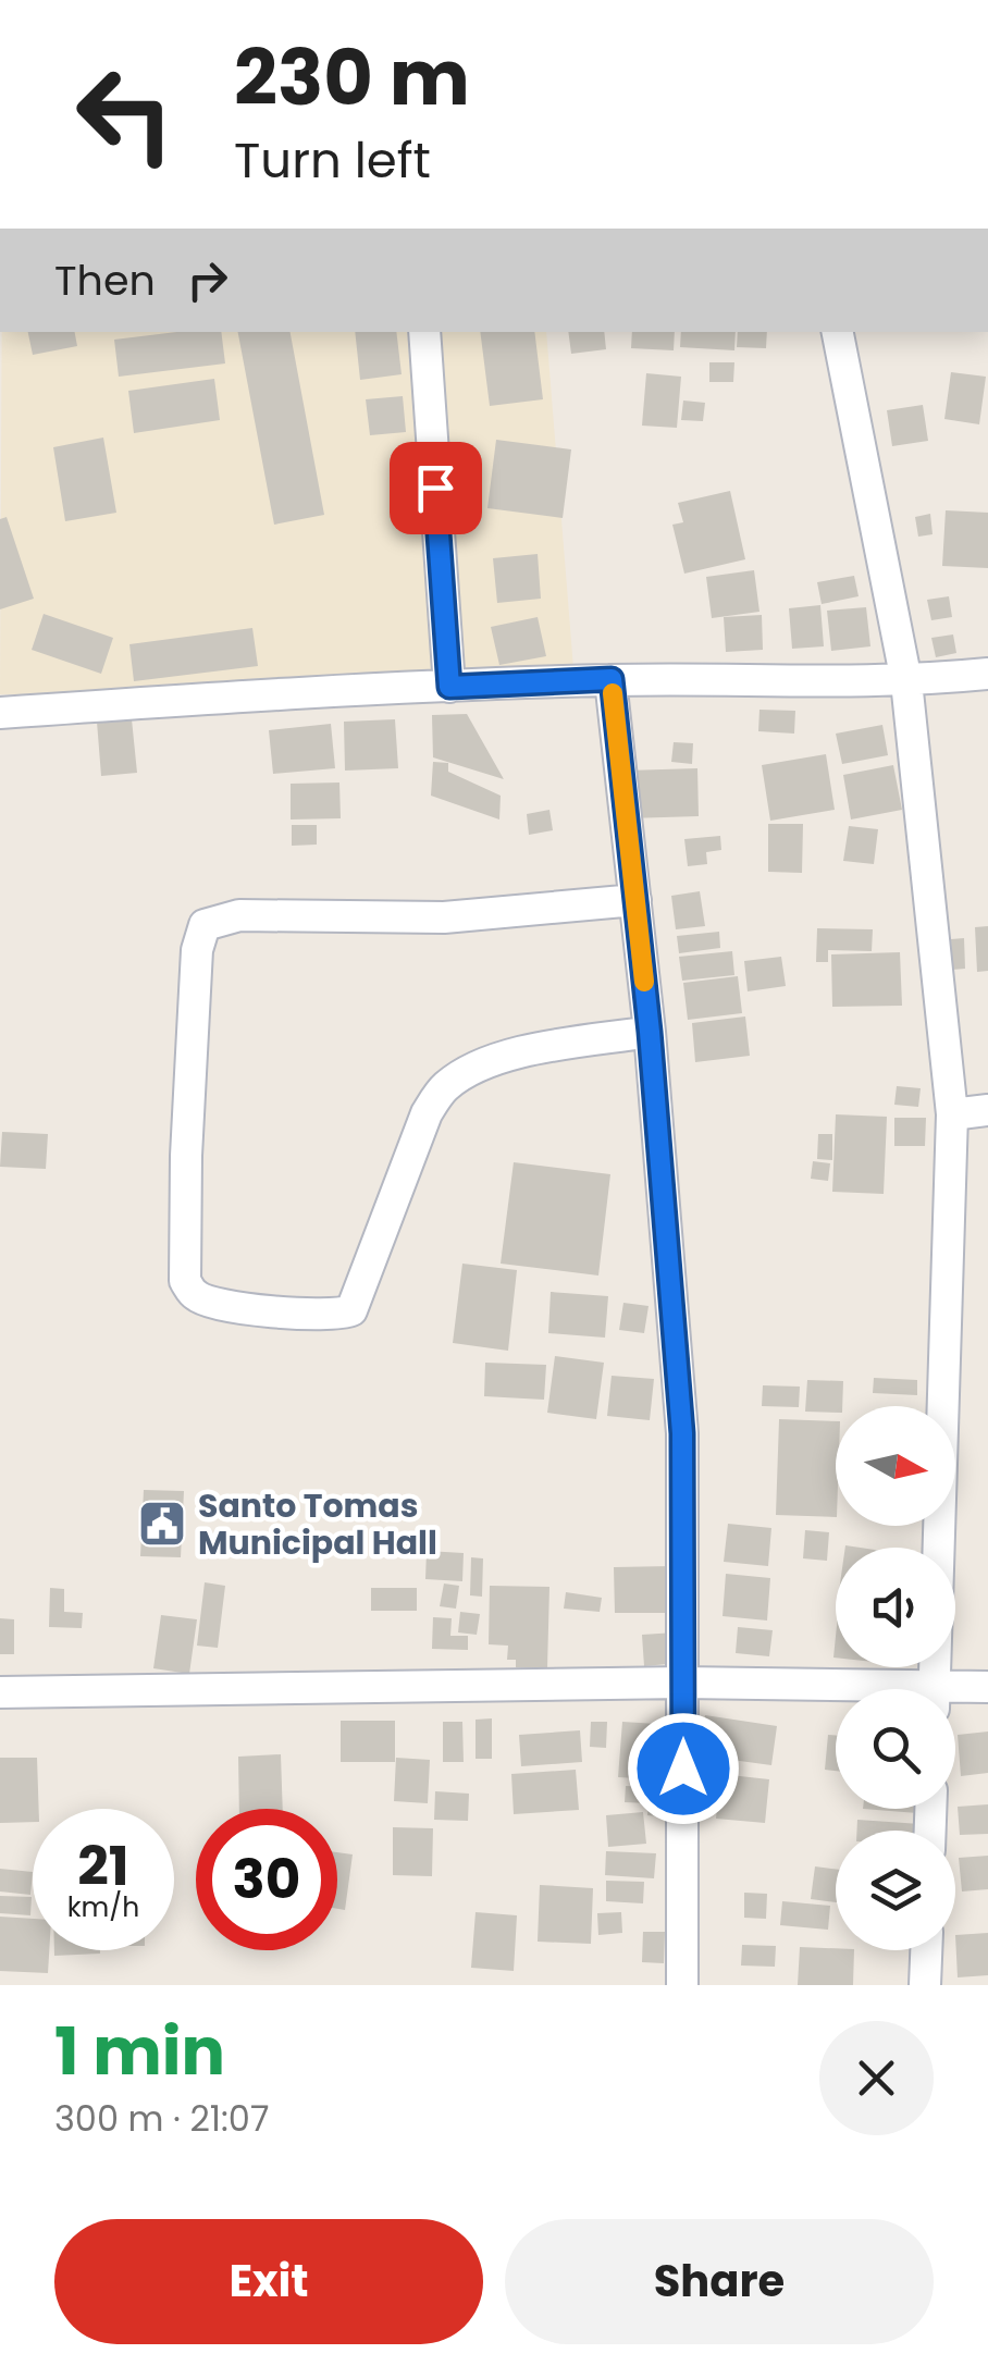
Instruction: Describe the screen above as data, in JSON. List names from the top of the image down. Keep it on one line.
{"places":{"public building":["Santo Tomas Municipal Hall"]},"north":"right","page":{"turn":["230 m","Turn left"],"then":"Then","speed":"21 km/h","limit":"30","heading":["1 min","300 m · 21:07"],"buttons":["Exit","Share"]}}
